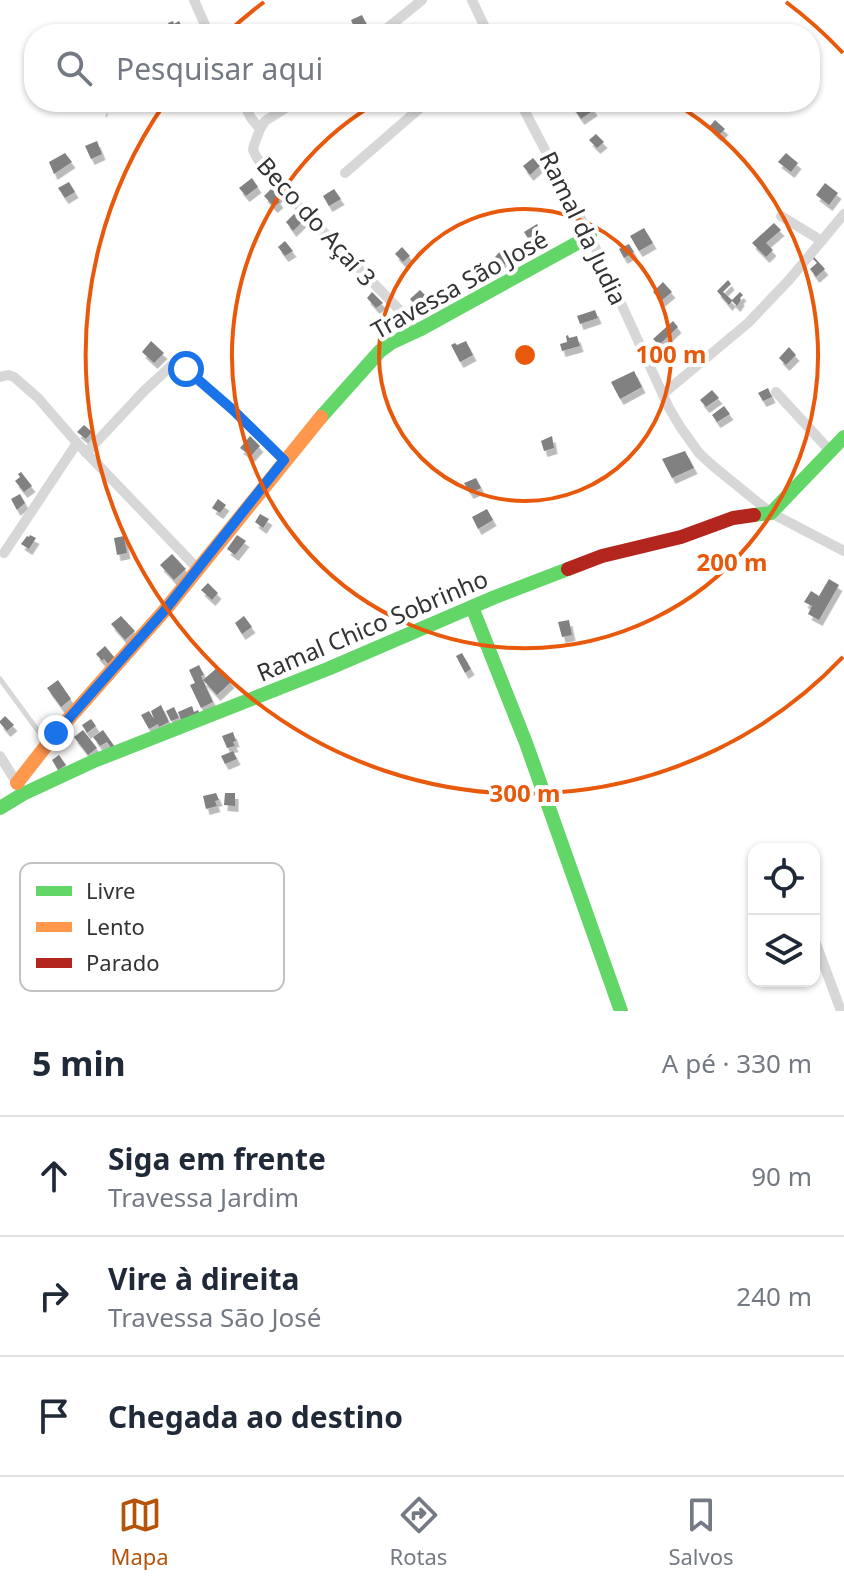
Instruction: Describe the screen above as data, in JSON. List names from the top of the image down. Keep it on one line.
{"streets":{"street":["Beco do Açaí 3","Ramal da Judia","Travessa São José","Ramal Chico Sobrinho"]},"crossings":[["Beco do Açaí 3","Travessa São José"],["Ramal da Judia","Travessa São José"],["Ramal da Judia","Ramal Chico Sobrinho"],["Travessa São José","Ramal Chico Sobrinho"]],"legend":["Livre","Lento","Parado"],"page":{"search":"Pesquisar aqui","heading":["5 min","A pé · 330 m"],"list":[["Siga em frente","Travessa Jardim","90 m"],["Vire à direita","Travessa São José","240 m"],"Chegada ao destino"],"nav":["Mapa","Rotas","Salvos"]},"rings":["100 m","200 m","300 m"]}
